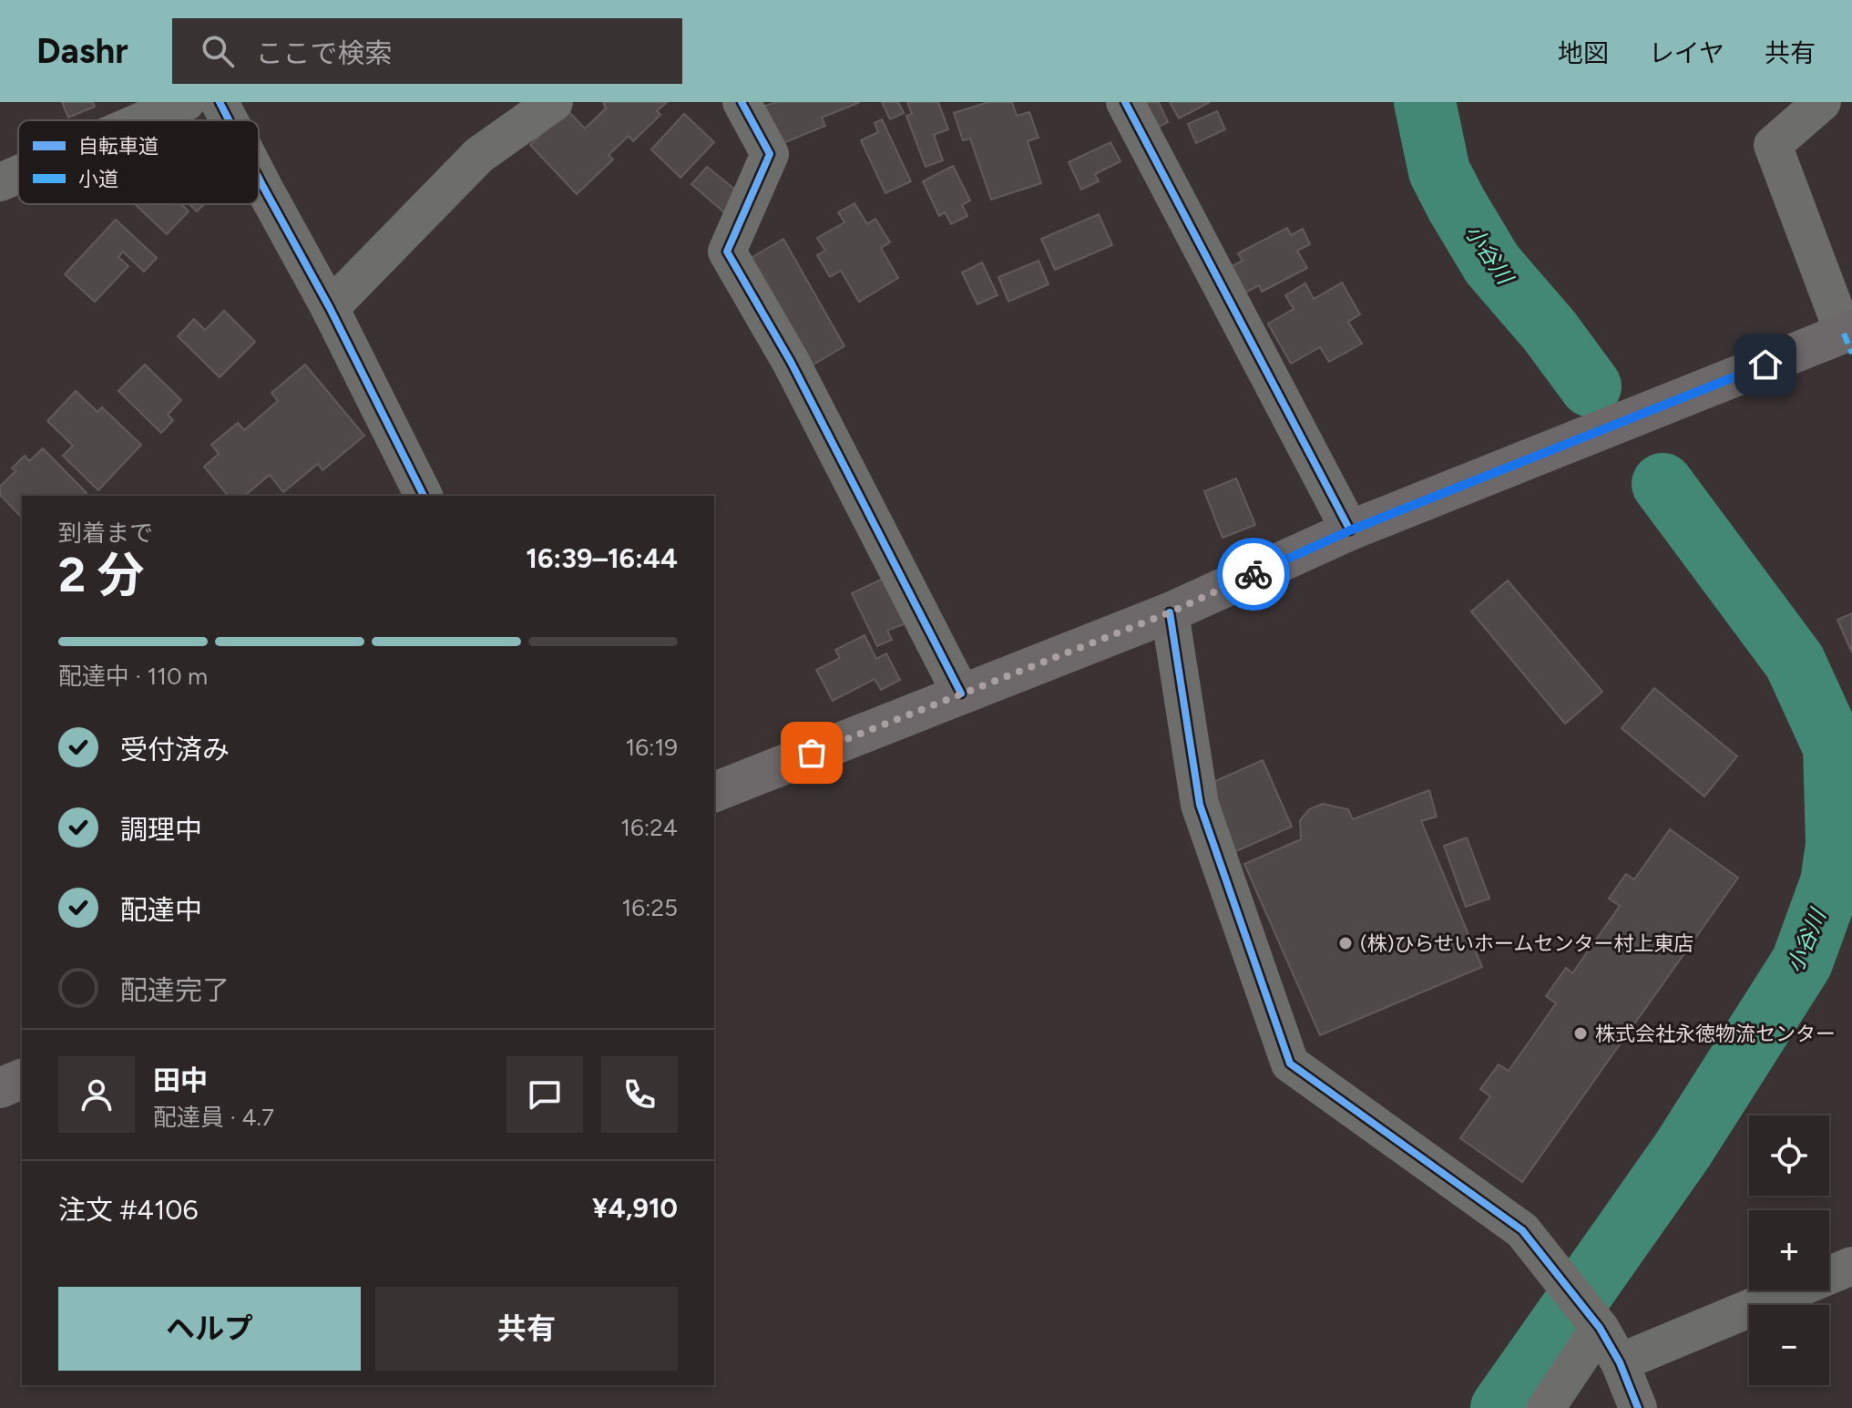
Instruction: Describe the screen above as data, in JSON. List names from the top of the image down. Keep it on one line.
{"water":["小谷川"],"places":["(株)ひらせいホームセンター村上東店","株式会社永徳物流センター"],"legend":["自転車道","小道"],"page":{"header":"Dashr","search":"ここで検索","nav":["地図","レイヤ","共有"],"heading":["2 分","到着まで","16:39–16:44"],"panel":["田中","配達員 · 4.7","注文 #4106","¥4,910"],"bar":"配達中 · 110 m","list":[["受付済み","16:19"],["調理中","16:24"],["配達中","16:25"],"配達完了"],"map_buttons":["+","−"],"buttons":["ヘルプ","共有"]}}
